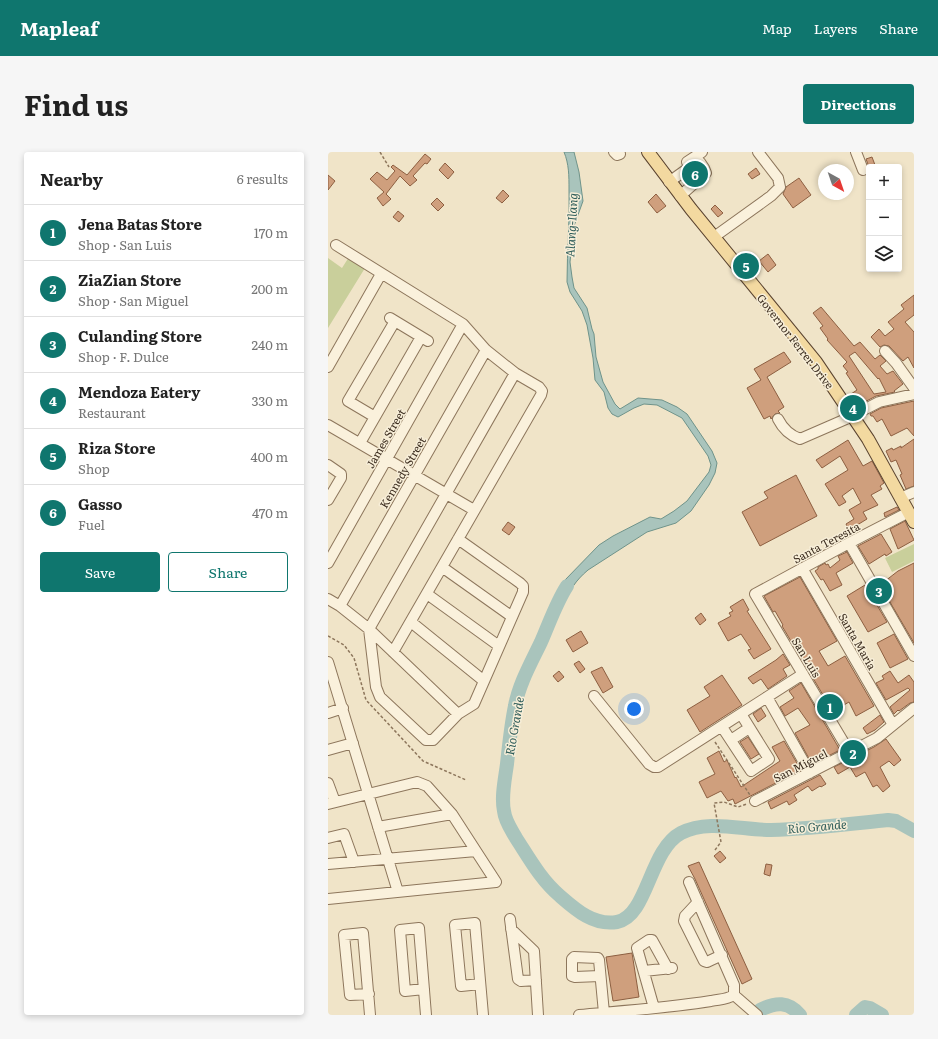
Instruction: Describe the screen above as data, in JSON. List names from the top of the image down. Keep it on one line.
{"streets":{"main road":["Governor Ferrer Drive"],"street":["James Street","Kennedy Street","Santa Teresita","Santa Maria","San Luis","San Miguel"]},"crossings":[["Governor Ferrer Drive","Santa Teresita"],["Santa Teresita","Santa Maria"],["Santa Teresita","San Luis"],["Santa Maria","San Miguel"],["San Luis","San Miguel"]],"water":["Alang-Ilang","Rio Grande"],"north":"bottom right","page":{"header":"Mapleaf","nav":["Map","Layers","Share"],"title":"Find us","buttons":["Directions",["Save","Share"]],"heading":["Nearby","6 results"],"pins":["6","5","4","3","1","2"],"map_buttons":["+","−"],"list":[{"mark":"1","name":"Jena Batas Store","note":"Shop · San Luis","value":"170 m"},{"mark":"2","name":"ZiaZian Store","note":"Shop · San Miguel","value":"200 m"},{"mark":"3","name":"Culanding Store","note":"Shop · F. Dulce","value":"240 m"},{"mark":"4","name":"Mendoza Eatery","note":"Restaurant","value":"330 m"},{"mark":"5","name":"Riza Store","note":"Shop","value":"400 m"},{"mark":"6","name":"Gasso","note":"Fuel","value":"470 m"}]}}
